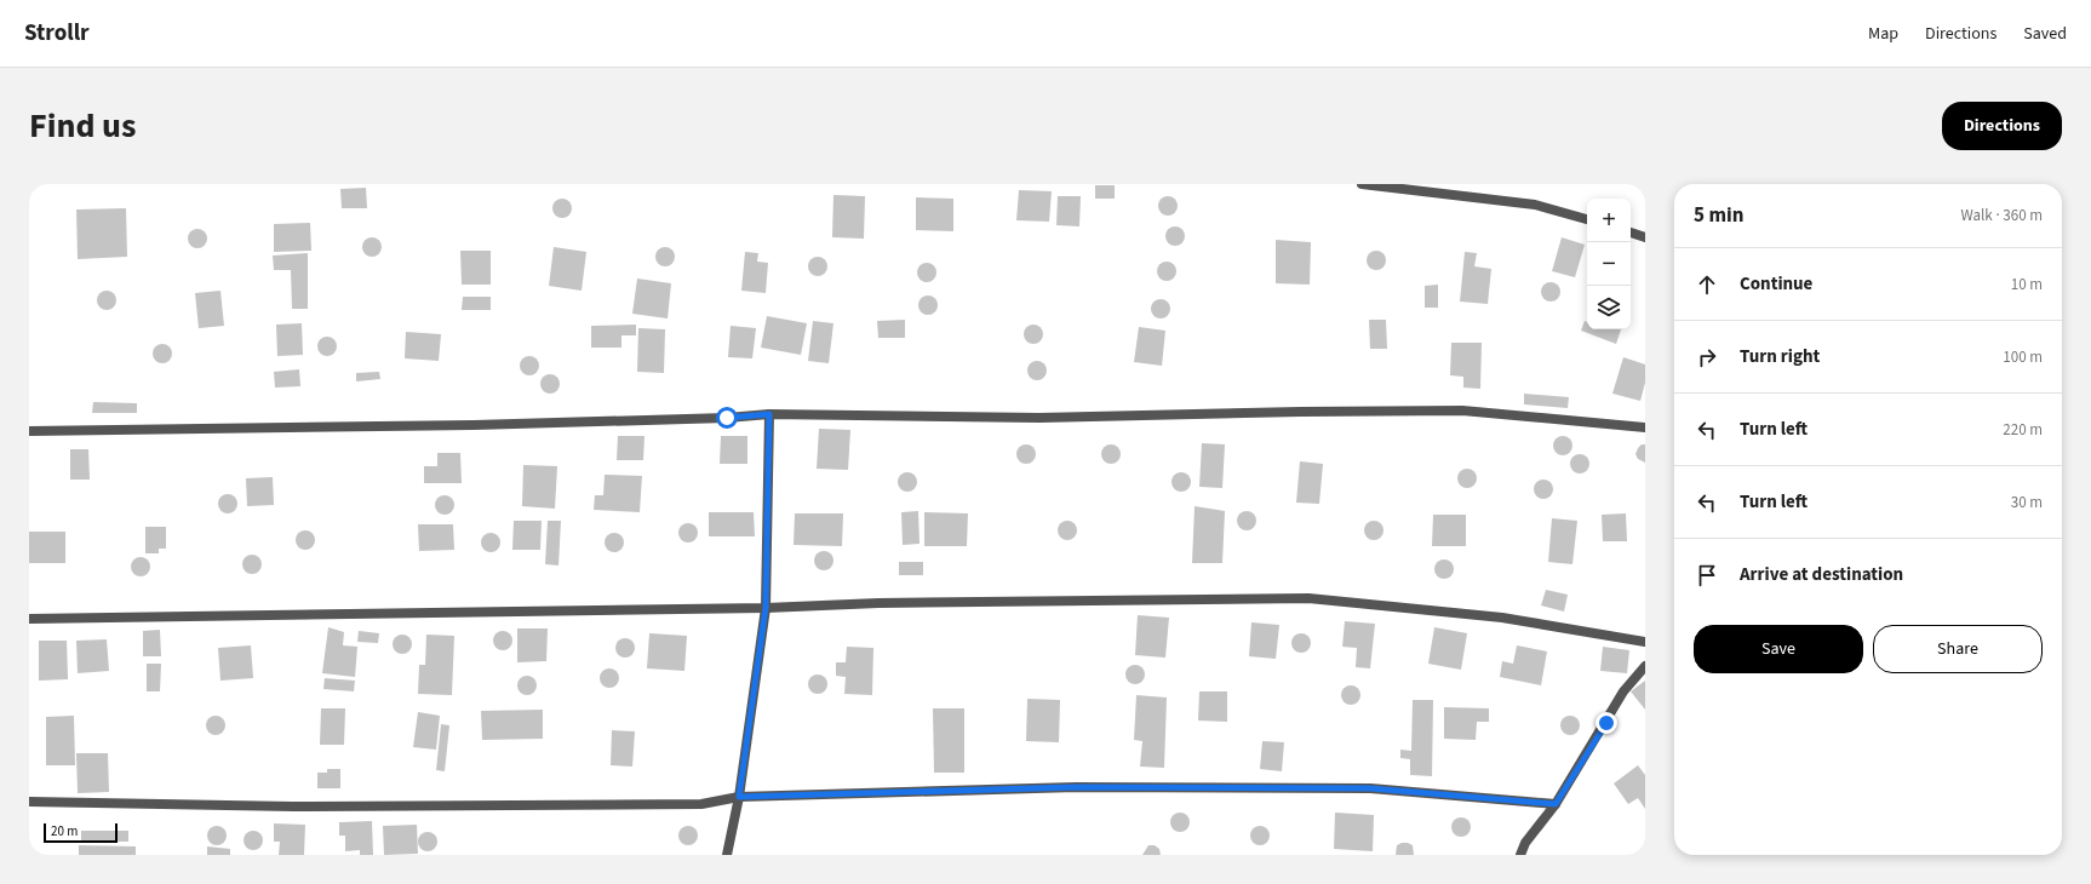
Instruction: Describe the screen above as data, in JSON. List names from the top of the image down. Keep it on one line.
{"scale_bar":"20 m","page":{"header":"Strollr","nav":["Map","Directions","Saved"],"title":"Find us","buttons":["Directions",["Save","Share"]],"heading":["5 min","Walk · 360 m"],"map_buttons":["+","−"],"list":[["Continue","10 m"],["Turn right","100 m"],["Turn left","220 m"],["Turn left","30 m"],"Arrive at destination"],"scale":"20 m"}}
